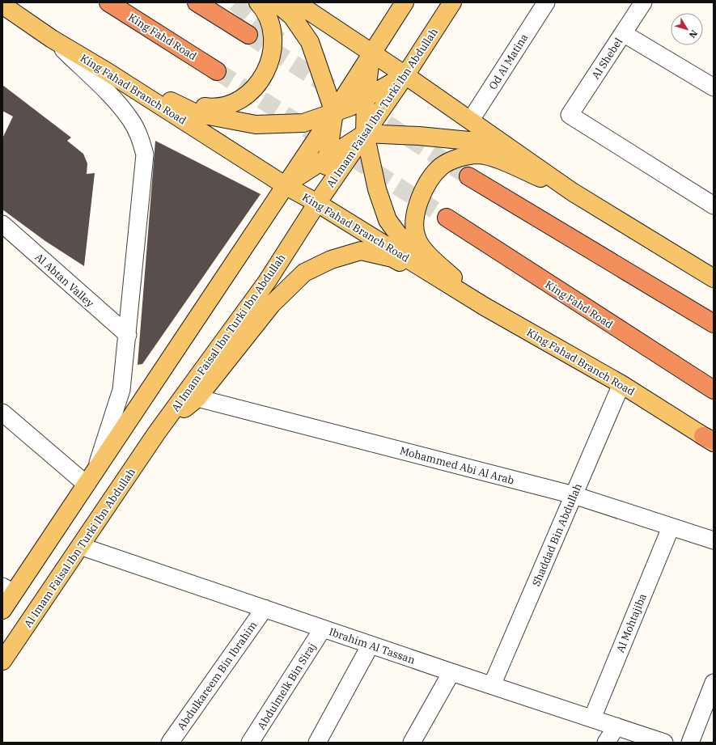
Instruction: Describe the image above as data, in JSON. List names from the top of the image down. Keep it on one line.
{"streets":{"highway":["King Fahd Road"],"main road":["King Fahad Branch Road","Al Imam Faisal Ibn Turki Ibn Abdullah"],"street":["Al Shebel","Od Al Matina","Al Abtan Valley","Mohammed Abi Al Arab","Shaddad Bin Abdullah","Al Mohtajiba","Ibrahim Al Tassan","Abdulkareem Bin Ibrahim","Abdulmelk Bin Siraj"]},"crossings":[["King Fahad Branch Road","Al Imam Faisal Ibn Turki Ibn Abdullah"],["King Fahad Branch Road","Shaddad Bin Abdullah"],["Al Imam Faisal Ibn Turki Ibn Abdullah","Ibrahim Al Tassan"],["Mohammed Abi Al Arab","Shaddad Bin Abdullah"],["Mohammed Abi Al Arab","Al Mohtajiba"],["Shaddad Bin Abdullah","Ibrahim Al Tassan"],["Al Mohtajiba","Ibrahim Al Tassan"],["Ibrahim Al Tassan","Abdulkareem Bin Ibrahim"],["Ibrahim Al Tassan","Abdulmelk Bin Siraj"]],"north":"bottom right"}
